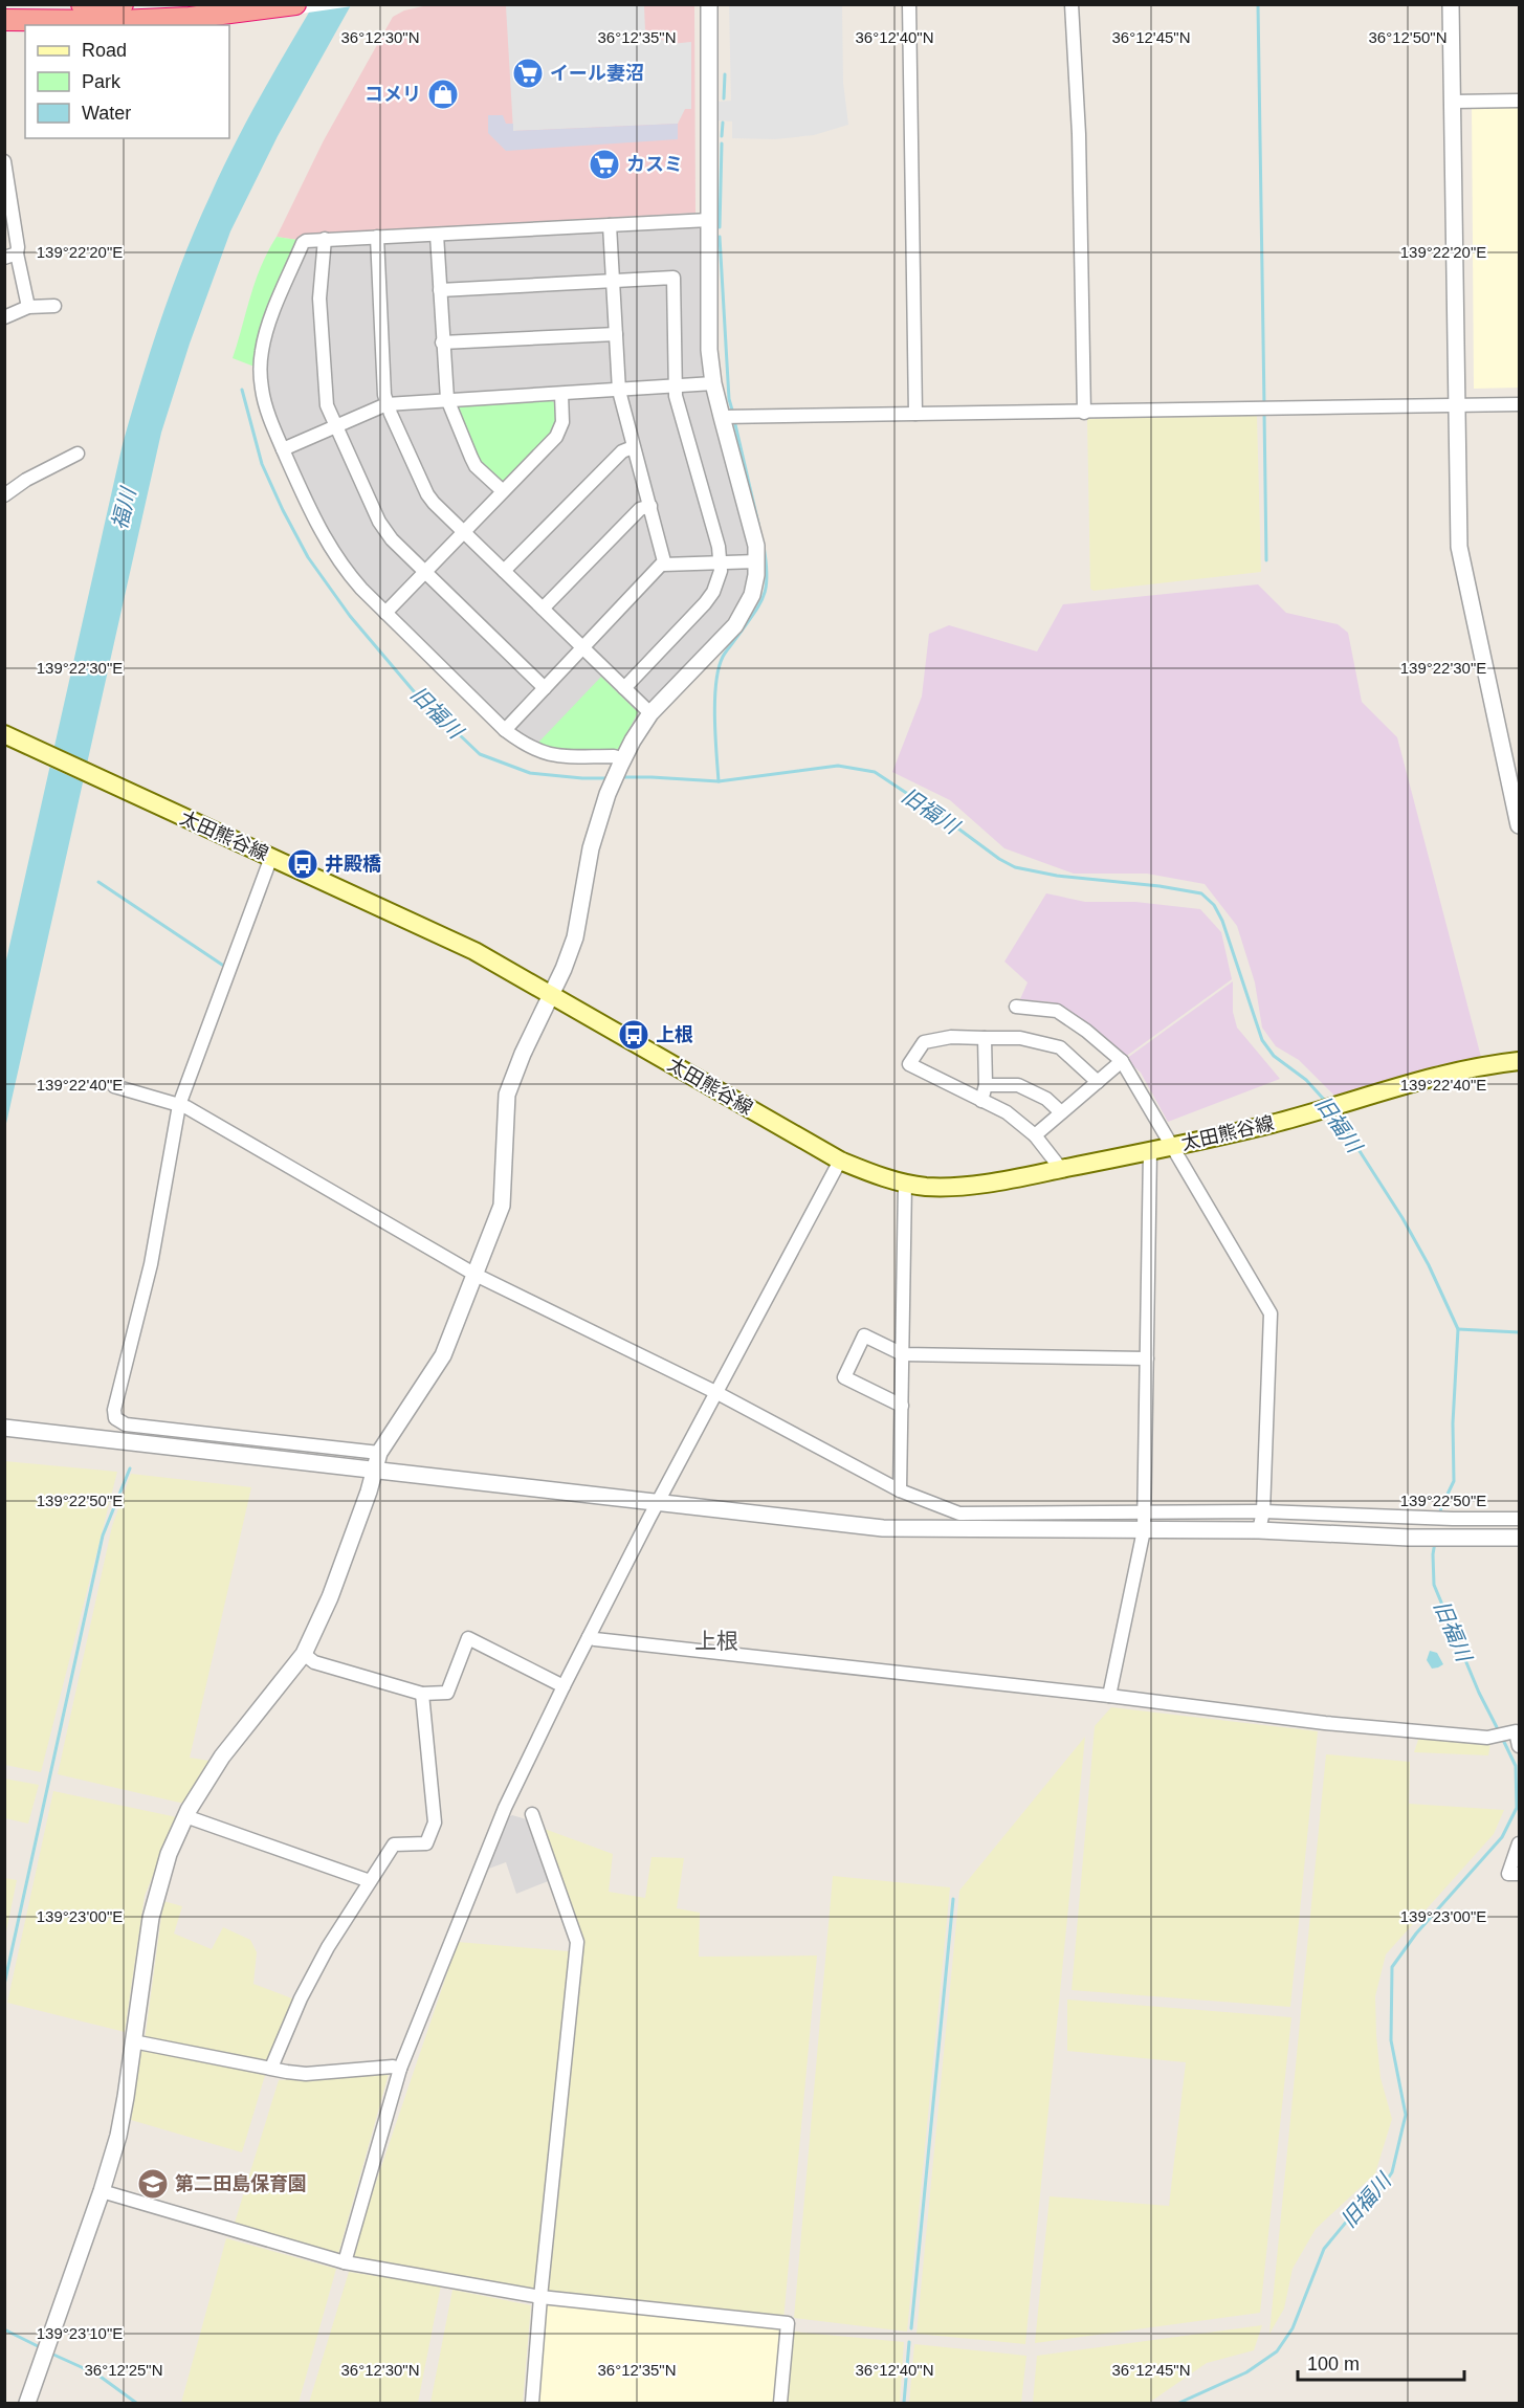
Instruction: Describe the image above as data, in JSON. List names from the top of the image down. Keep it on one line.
{"streets":{"main road":["太田熊谷線"]},"districts":["上根"],"water":["福川","旧福川"],"places":{"supermarket":["イール妻沼","カスミ"],"shop":["コメリ"],"bus stop":["井殿橋","上根"],"school or university":["第二田島保育園"]},"legend":["Road","Park","Water"],"scale_bar":"100 m","coordinates":["36°12'30\"N","36°12'35\"N","36°12'40\"N","36°12'45\"N","36°12'50\"N","139°22'20\"E","139°22'30\"E","139°22'40\"E","139°22'50\"E","139°23'00\"E","139°23'10\"E","36°12'25\"N"]}
